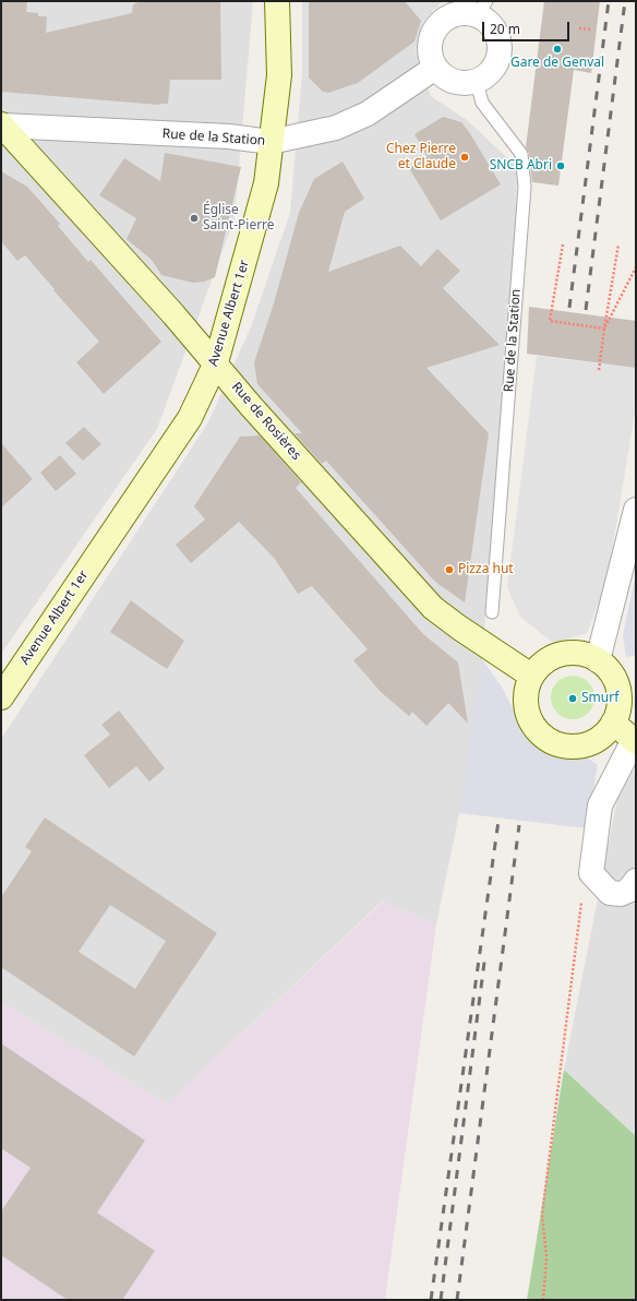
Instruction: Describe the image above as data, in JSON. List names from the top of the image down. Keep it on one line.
{"streets":{"street":["Rue de la Station","Avenue Albert 1er","Rue de Rosières"]},"crossings":[["Rue de la Station","Avenue Albert 1er"],["Rue de la Station","Rue de Rosières"],["Avenue Albert 1er","Rue de Rosières"]],"places":["Gare de Genval","Chez Pierre et Claude","SNCB Abri","Église Saint-Pierre","Pizza hut","Smurf"],"scale_bar":"20 m"}
